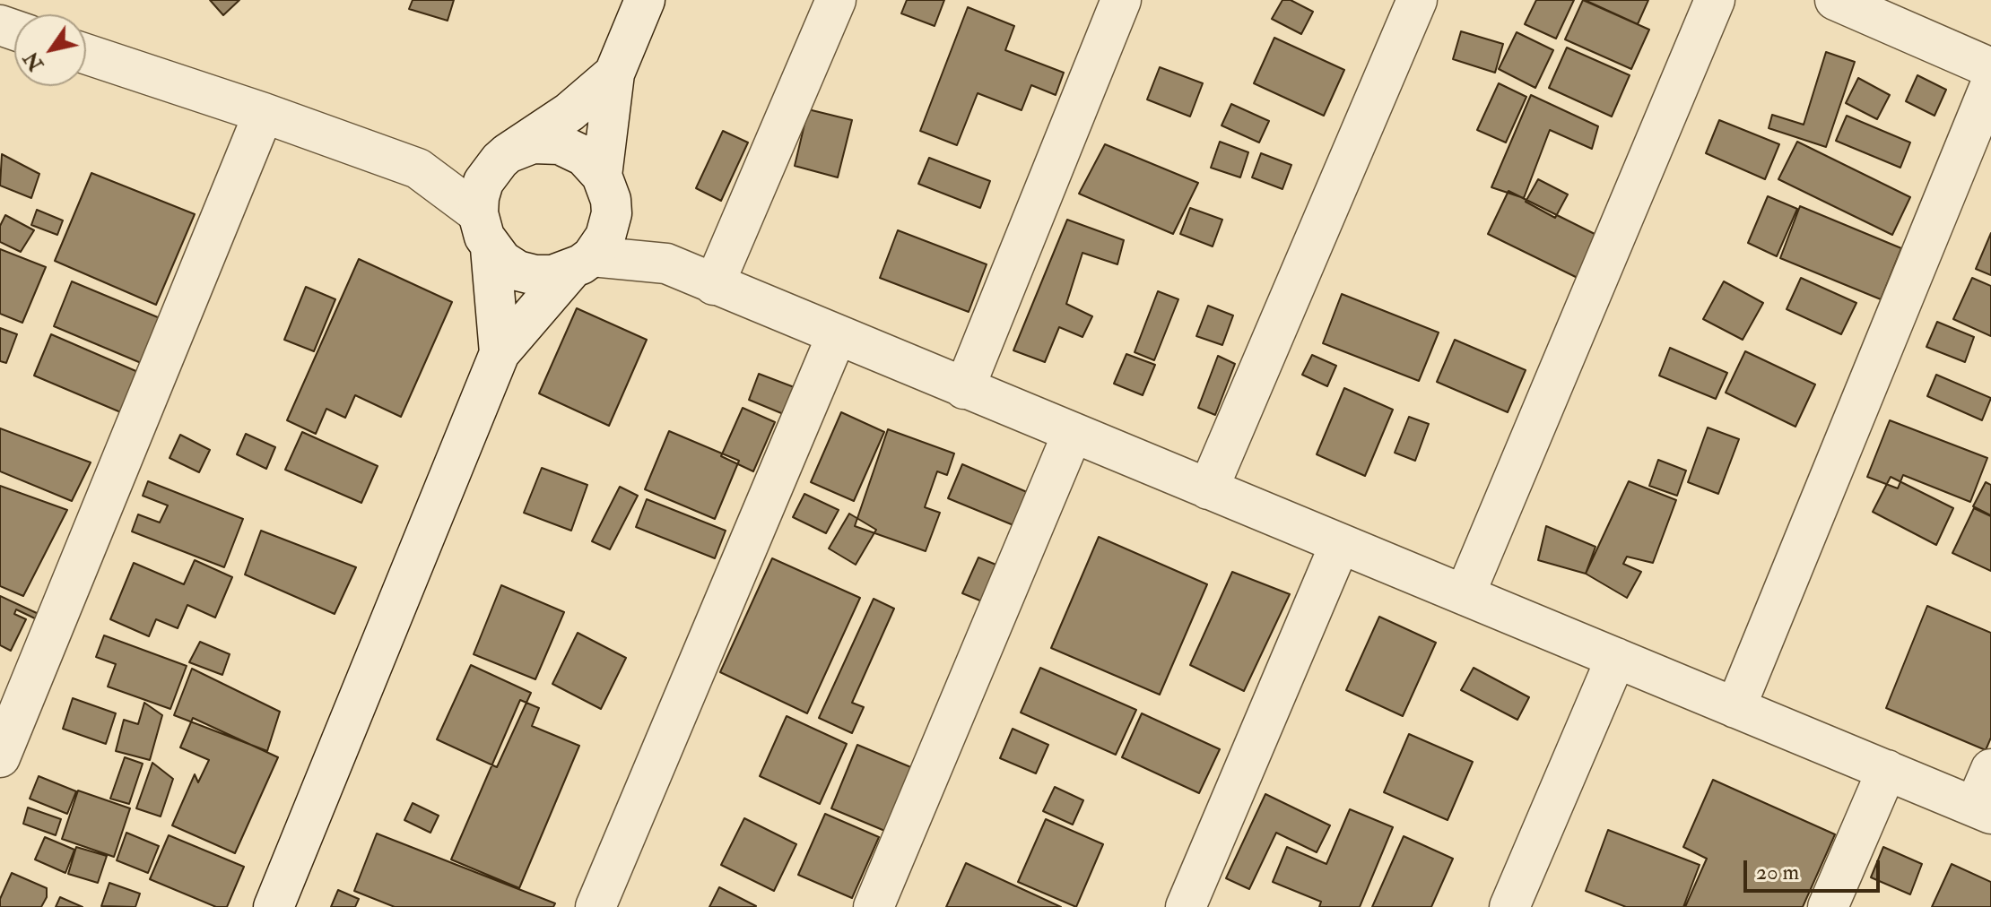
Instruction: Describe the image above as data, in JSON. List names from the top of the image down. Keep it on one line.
{"scale_bar":"20 m","north":"bottom left"}
